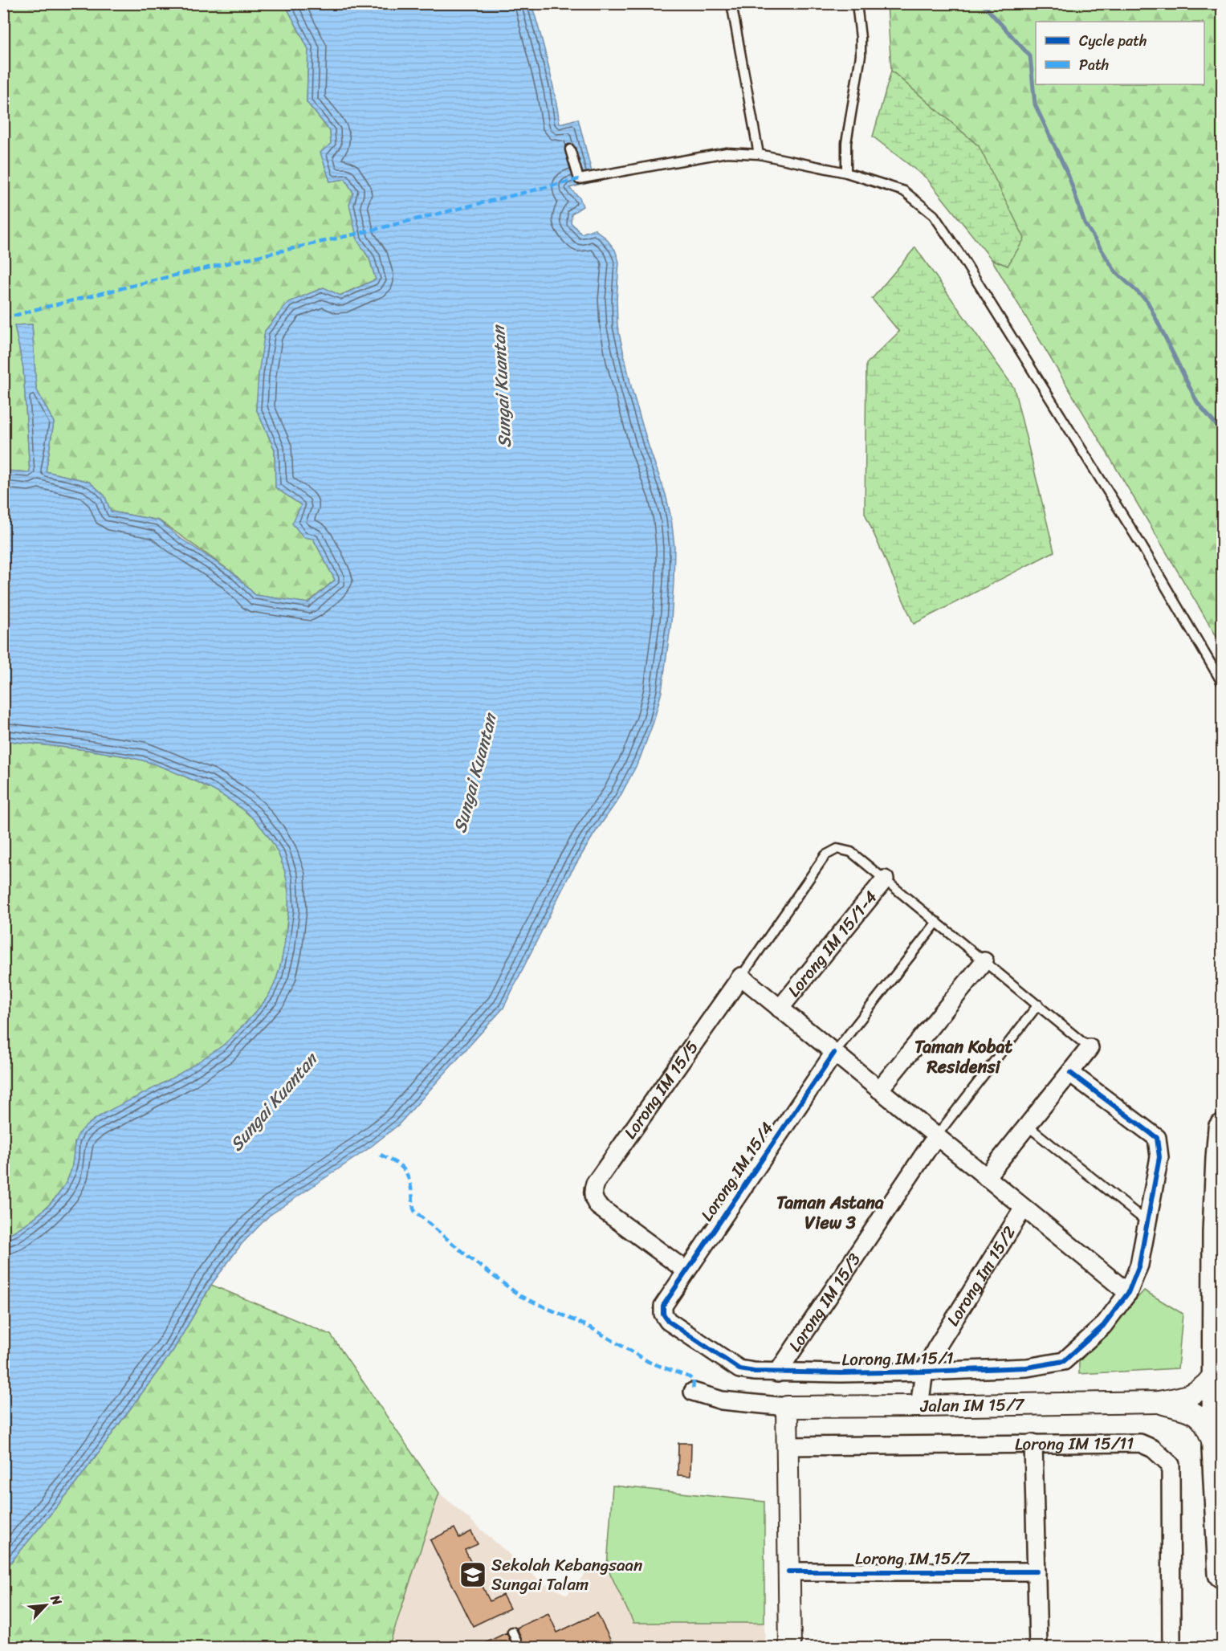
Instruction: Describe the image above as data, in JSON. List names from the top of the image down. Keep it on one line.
{"streets":{"street":["Lorong IM 15/1-4","Lorong IM 15/5","Lorong IM 15/4","Lorong Im 15/2","Lorong IM 15/3","Lorong IM 15/1","Jalan IM 15/7","Lorong IM 15/11","Lorong IM 15/7"]},"crossings":[["Lorong IM 15/5","Lorong IM 15/4"],["Lorong IM 15/4","Lorong IM 15/1"],["Lorong Im 15/2","Lorong IM 15/1"],["Lorong Im 15/2","Jalan IM 15/7"],["Lorong IM 15/3","Lorong IM 15/1"]],"districts":["Taman Kobat Residensi","Taman Astana View 3"],"water":["Sungai Kuantan"],"places":{"school or university":["Sekolah Kebangsaan Sungai Talam"]},"legend":["Cycle path","Path"],"north":"top right"}
